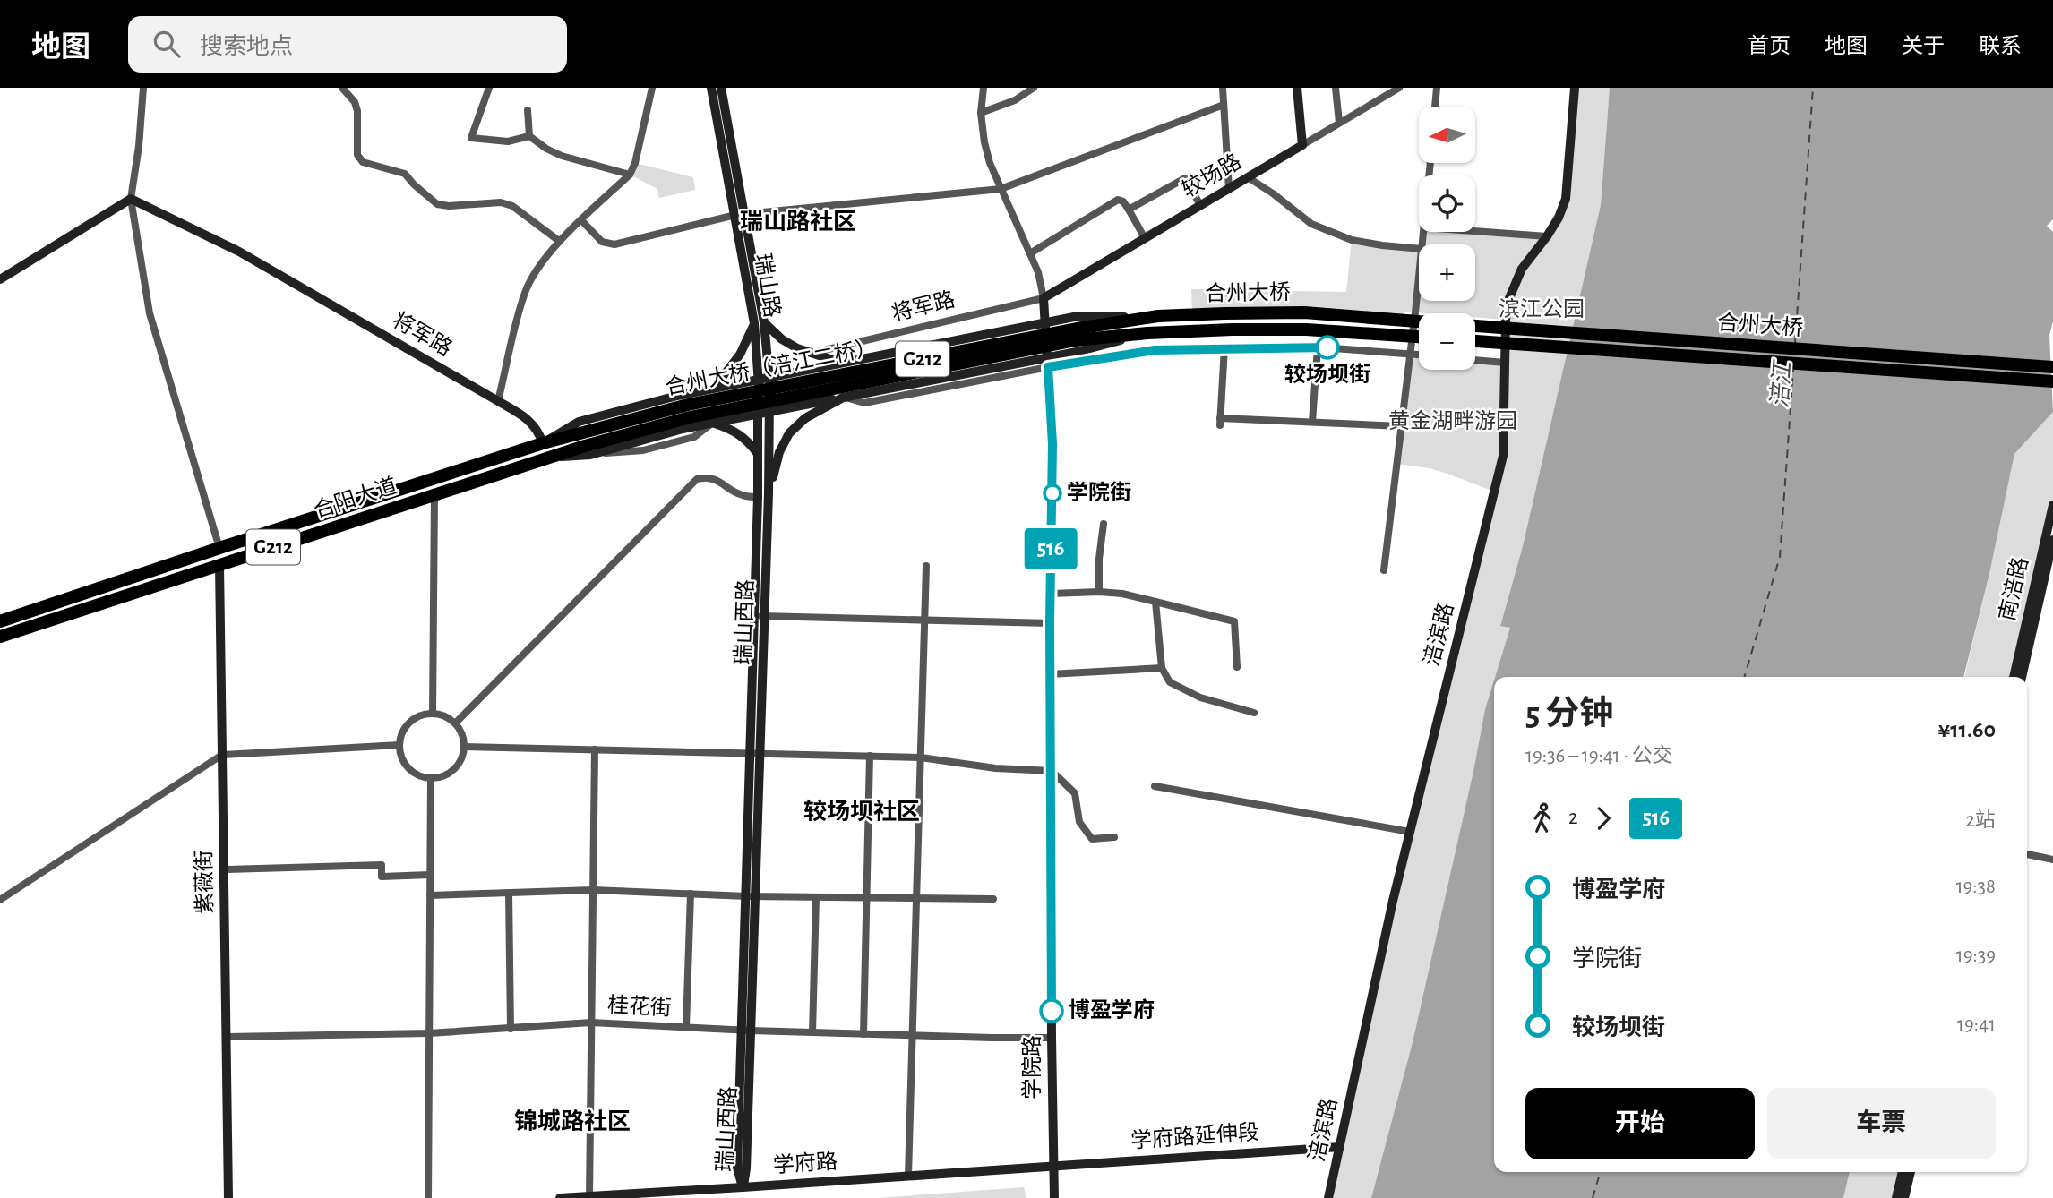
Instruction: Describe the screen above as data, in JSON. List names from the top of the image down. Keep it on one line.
{"streets":{"highway":["合州大桥","G212","合州大桥（涪江二桥）","合阳大道"],"main road":["较场路","瑞山路","将军路","南涪路","瑞山西路","涪滨路","紫薇街","学院路","学府路延伸段","学府路"],"street":["桂花街"]},"crossings":[["较场路","将军路"],["较场路","学院路"],["瑞山路","瑞山西路"],["合州大桥","合州大桥（涪江二桥）"],["将军路","合州大桥（涪江二桥）"],["将军路","合阳大道"],["将军路","学院路"],["合州大桥（涪江二桥）","合阳大道"],["合阳大道","紫薇街"],["瑞山西路","桂花街"],["瑞山西路","学府路"],["涪滨路","学府路延伸段"],["紫薇街","桂花街"],["桂花街","学院路"],["学院路","学府路延伸段"],["学院路","学府路"],["学府路延伸段","学府路"]],"districts":["瑞山路社区","较场坝社区","锦城路社区"],"water":["涪江"],"parks":["滨江公园","黄金湖畔游园"],"places":["较场坝街","学院街","博盈学府"],"lines":["bus line 516"],"north":"left","page":{"header":"地图","search":"搜索地点","nav":["首页","地图","关于","联系"],"on_map":"516","map_buttons":["+","−"],"heading":["5 分钟","19:36 – 19:41 · 公交","¥11.60"],"legs":["2","516","2站"],"list":[{"name":"博盈学府","value":"19:38"},{"name":"学院街","value":"19:39"},{"name":"较场坝街","value":"19:41"}],"buttons":["开始","车票"]}}
